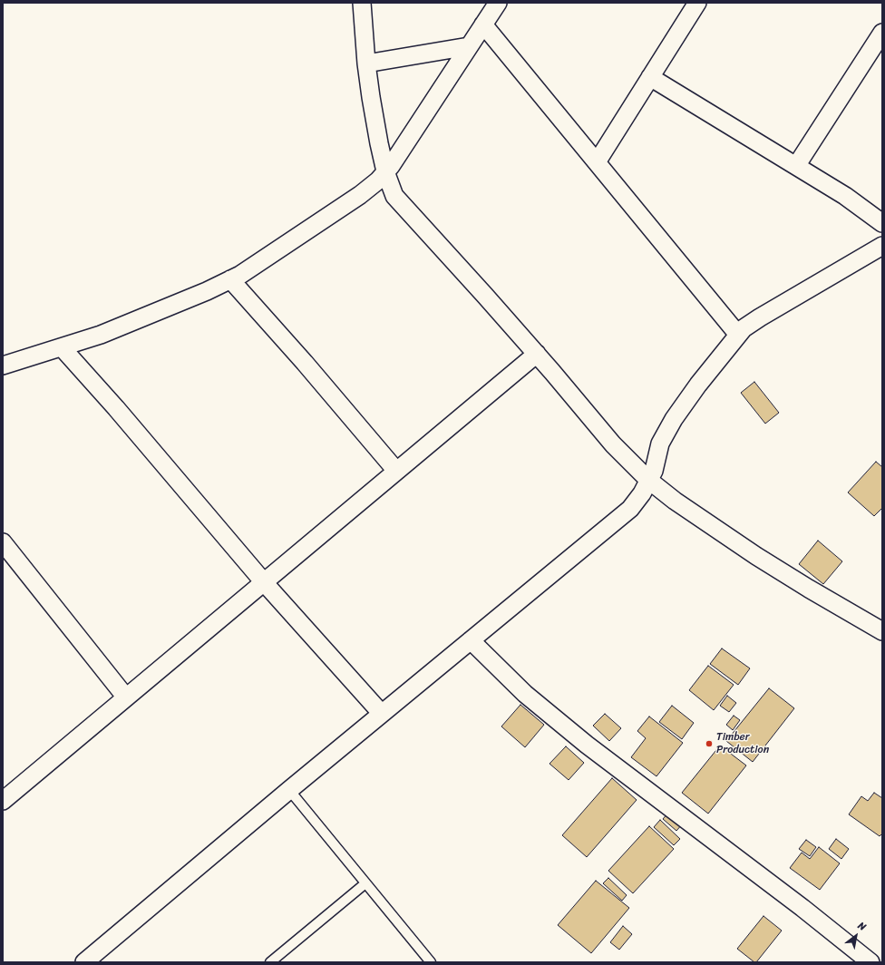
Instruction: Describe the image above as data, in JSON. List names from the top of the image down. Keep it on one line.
{"places":["Timber Production"],"north":"top right"}
